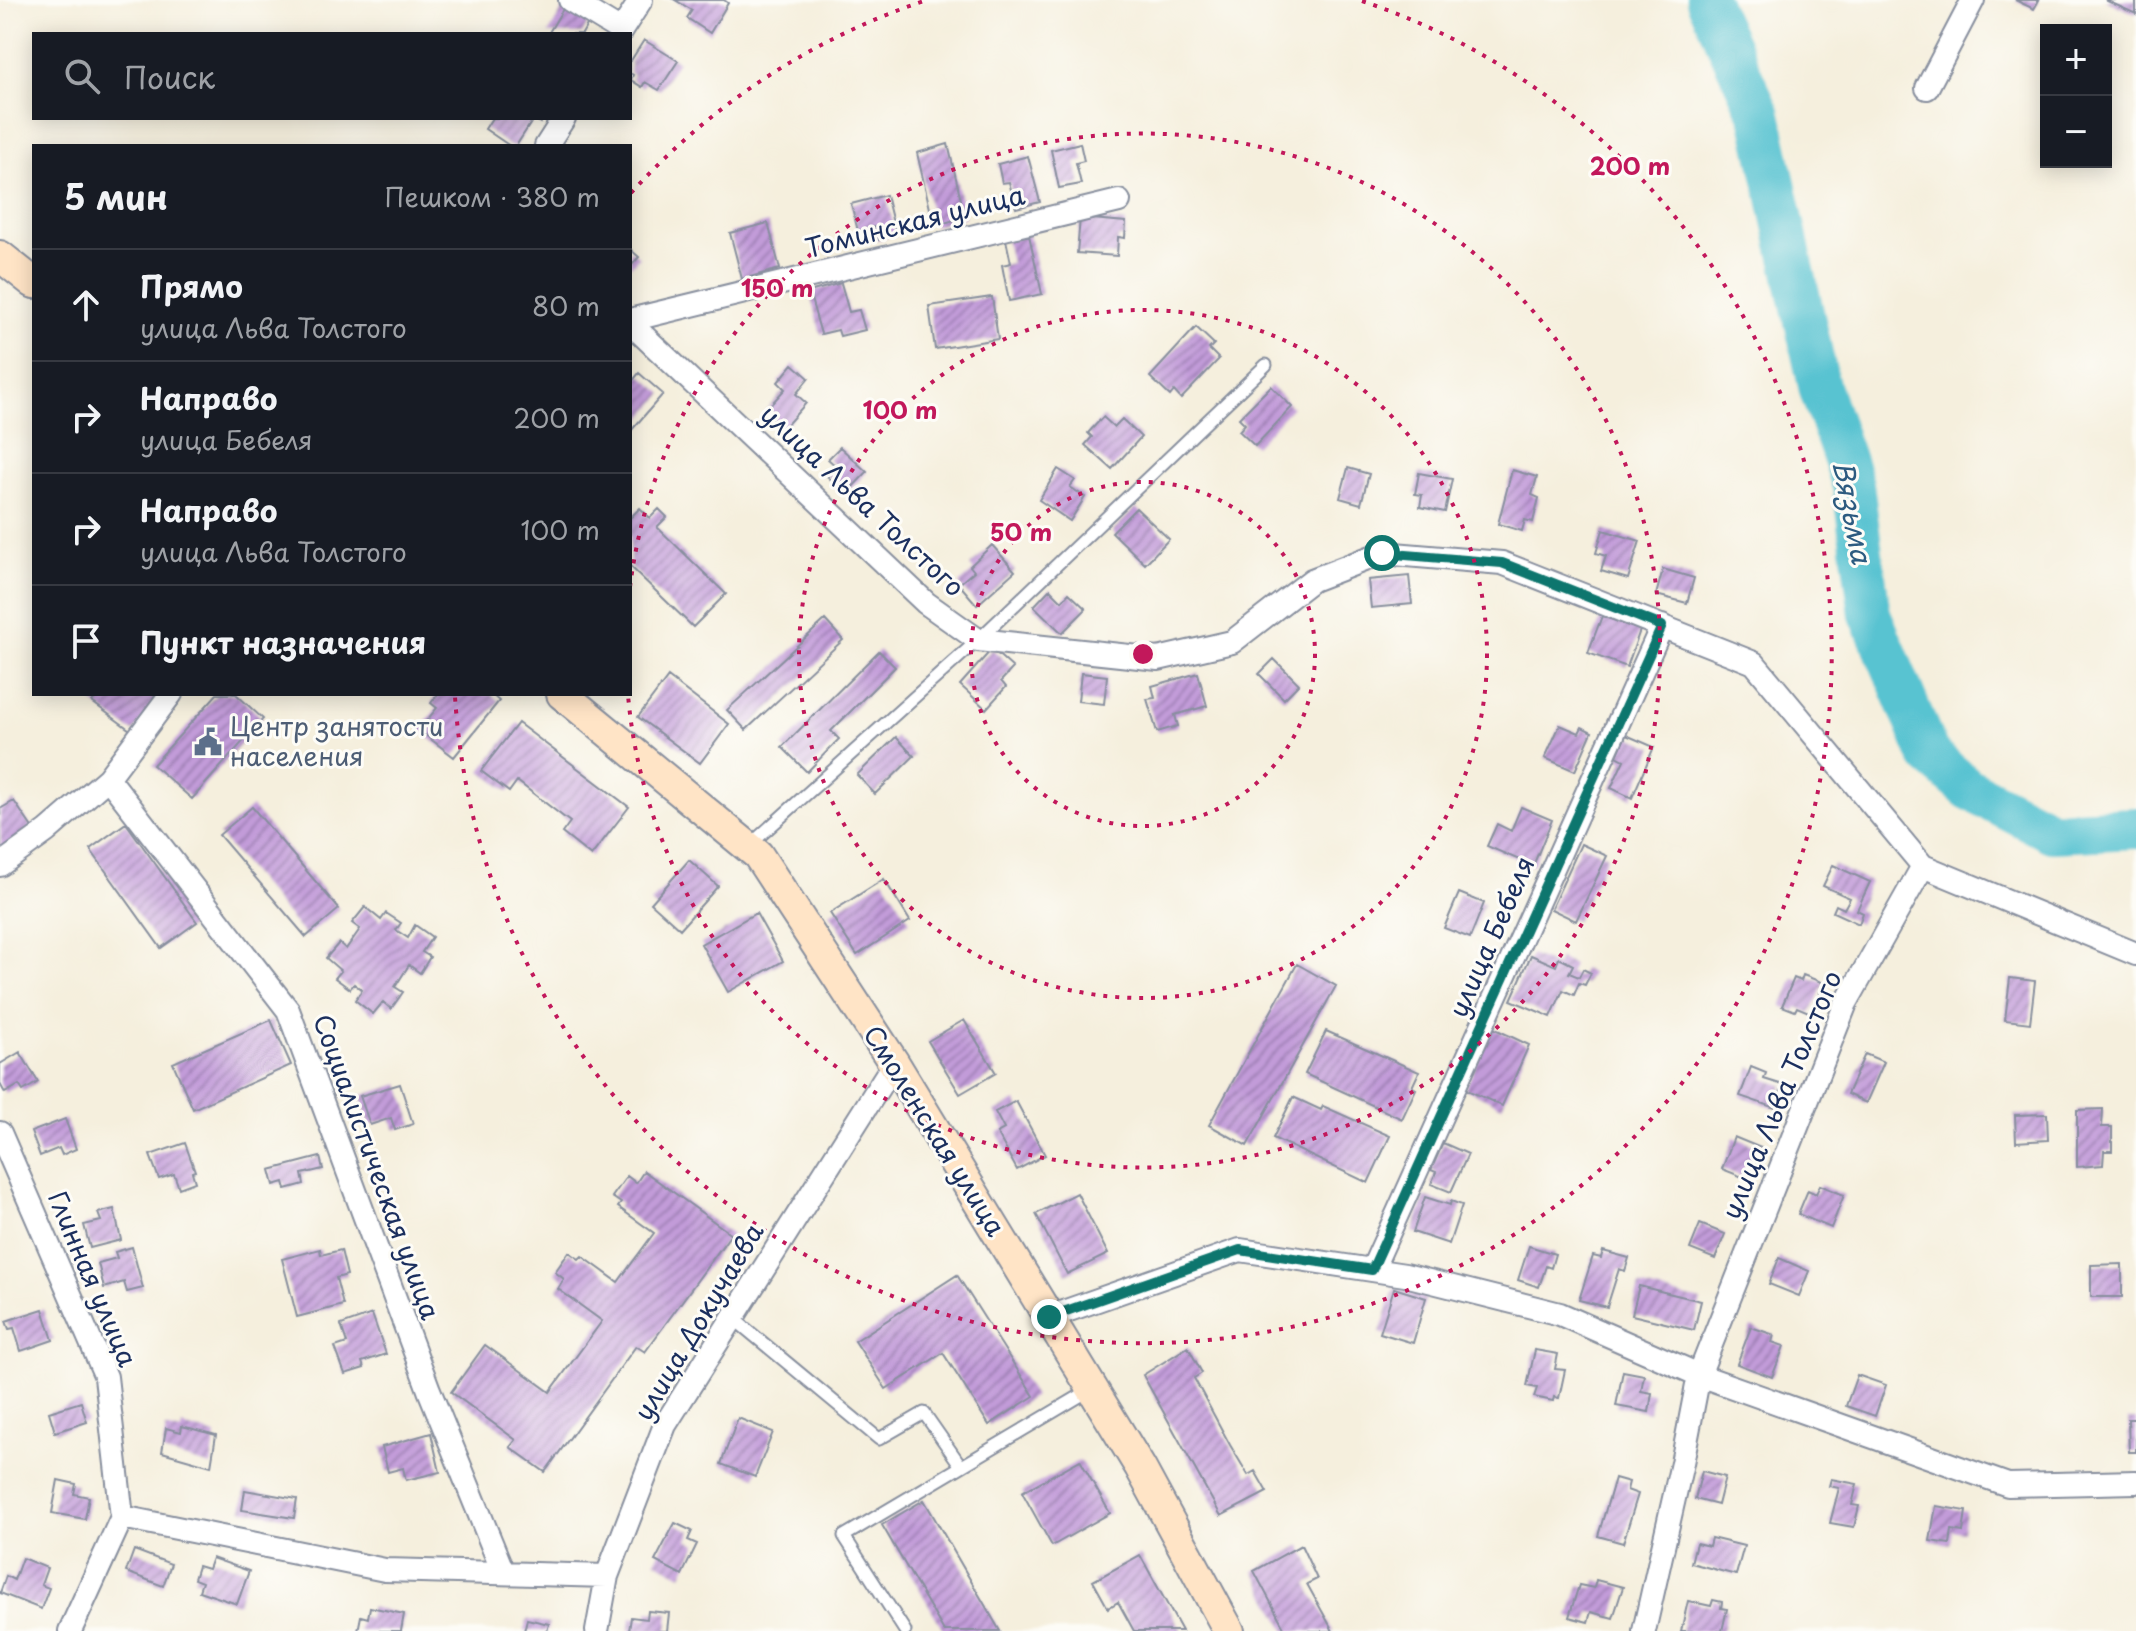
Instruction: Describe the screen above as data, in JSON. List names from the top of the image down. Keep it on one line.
{"streets":{"main road":["Смоленская улица"],"street":["Томинская улица","улица Льва Толстого","улица Бебеля","Социалистическая улица","Глинная улица","улица Докучаева"]},"crossings":[["улица Льва Толстого","улица Бебеля"],["Смоленская улица","улица Докучаева"]],"water":["Вязьма"],"places":{"public building":["Центр занятости населения"]},"page":{"map_buttons":["+","−"],"search":"Поиск","heading":["5 мин","Пешком · 380 m"],"list":[["Прямо","улица Льва Толстого","80 m"],["Направо","улица Бебеля","200 m"],["Направо","улица Льва Толстого","100 m"],"Пункт назначения"]},"rings":["200 m","150 m","100 m","50 m"]}
